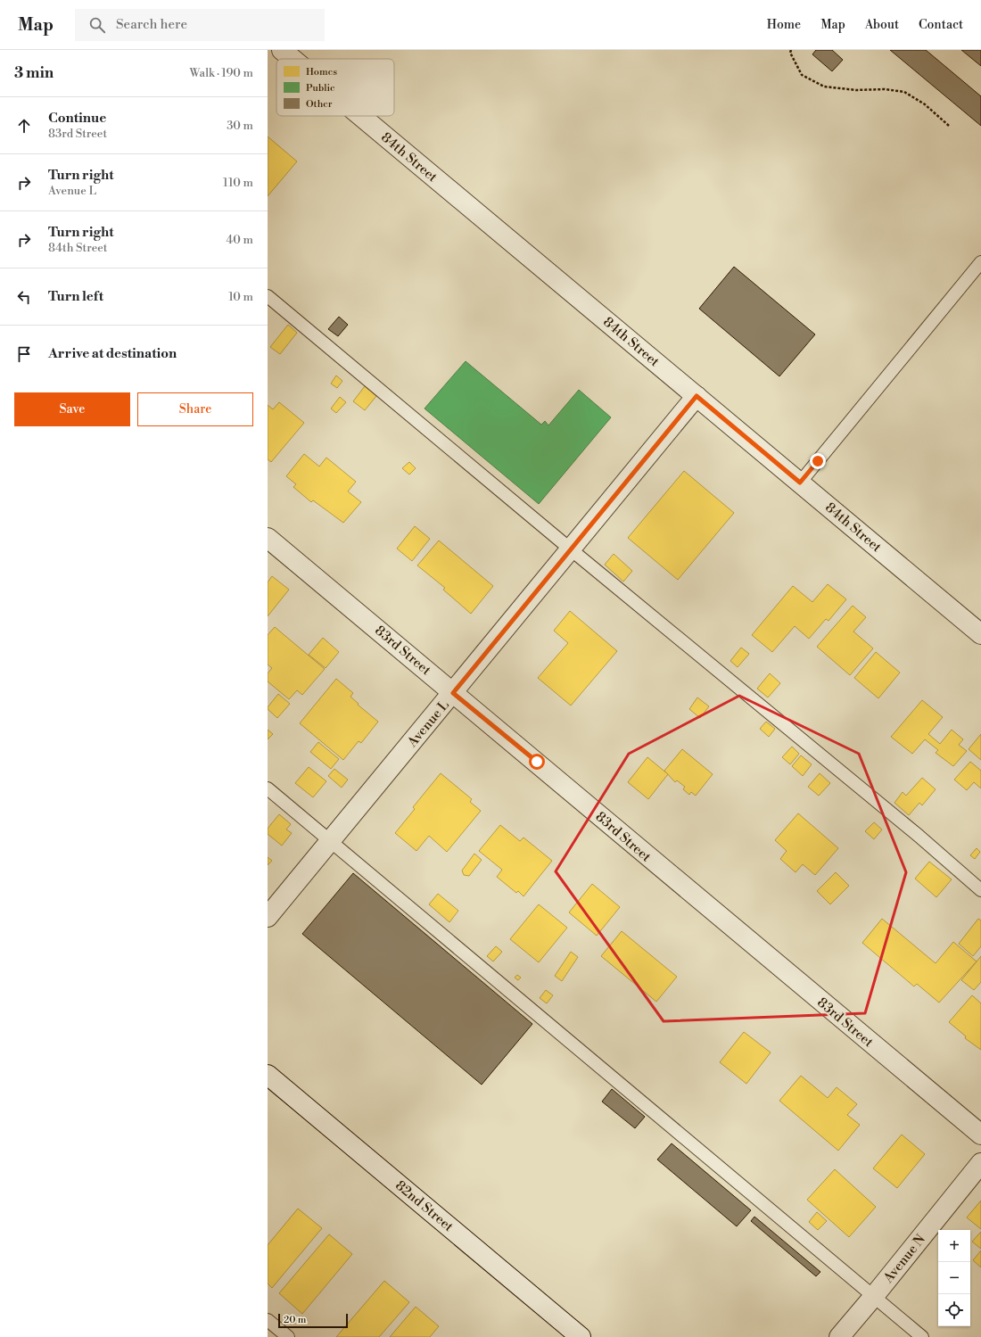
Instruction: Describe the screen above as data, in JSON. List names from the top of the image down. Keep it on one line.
{"streets":{"street":["84th Street","83rd Street","Avenue L","82nd Street","Avenue N"]},"crossings":[["84th Street","Avenue L"],["83rd Street","Avenue L"]],"legend":["Homes","Public","Other"],"scale_bar":"20 m","page":{"header":"Map","search":"Search here","nav":["Home","Map","About","Contact"],"heading":["3 min","Walk · 190 m"],"list":[["Continue","83rd Street","30 m"],["Turn right","Avenue L","110 m"],["Turn right","84th Street","40 m"],["Turn left","10 m"],"Arrive at destination"],"buttons":["Save","Share"],"map_buttons":["+","−"],"scale":"20 m"}}
